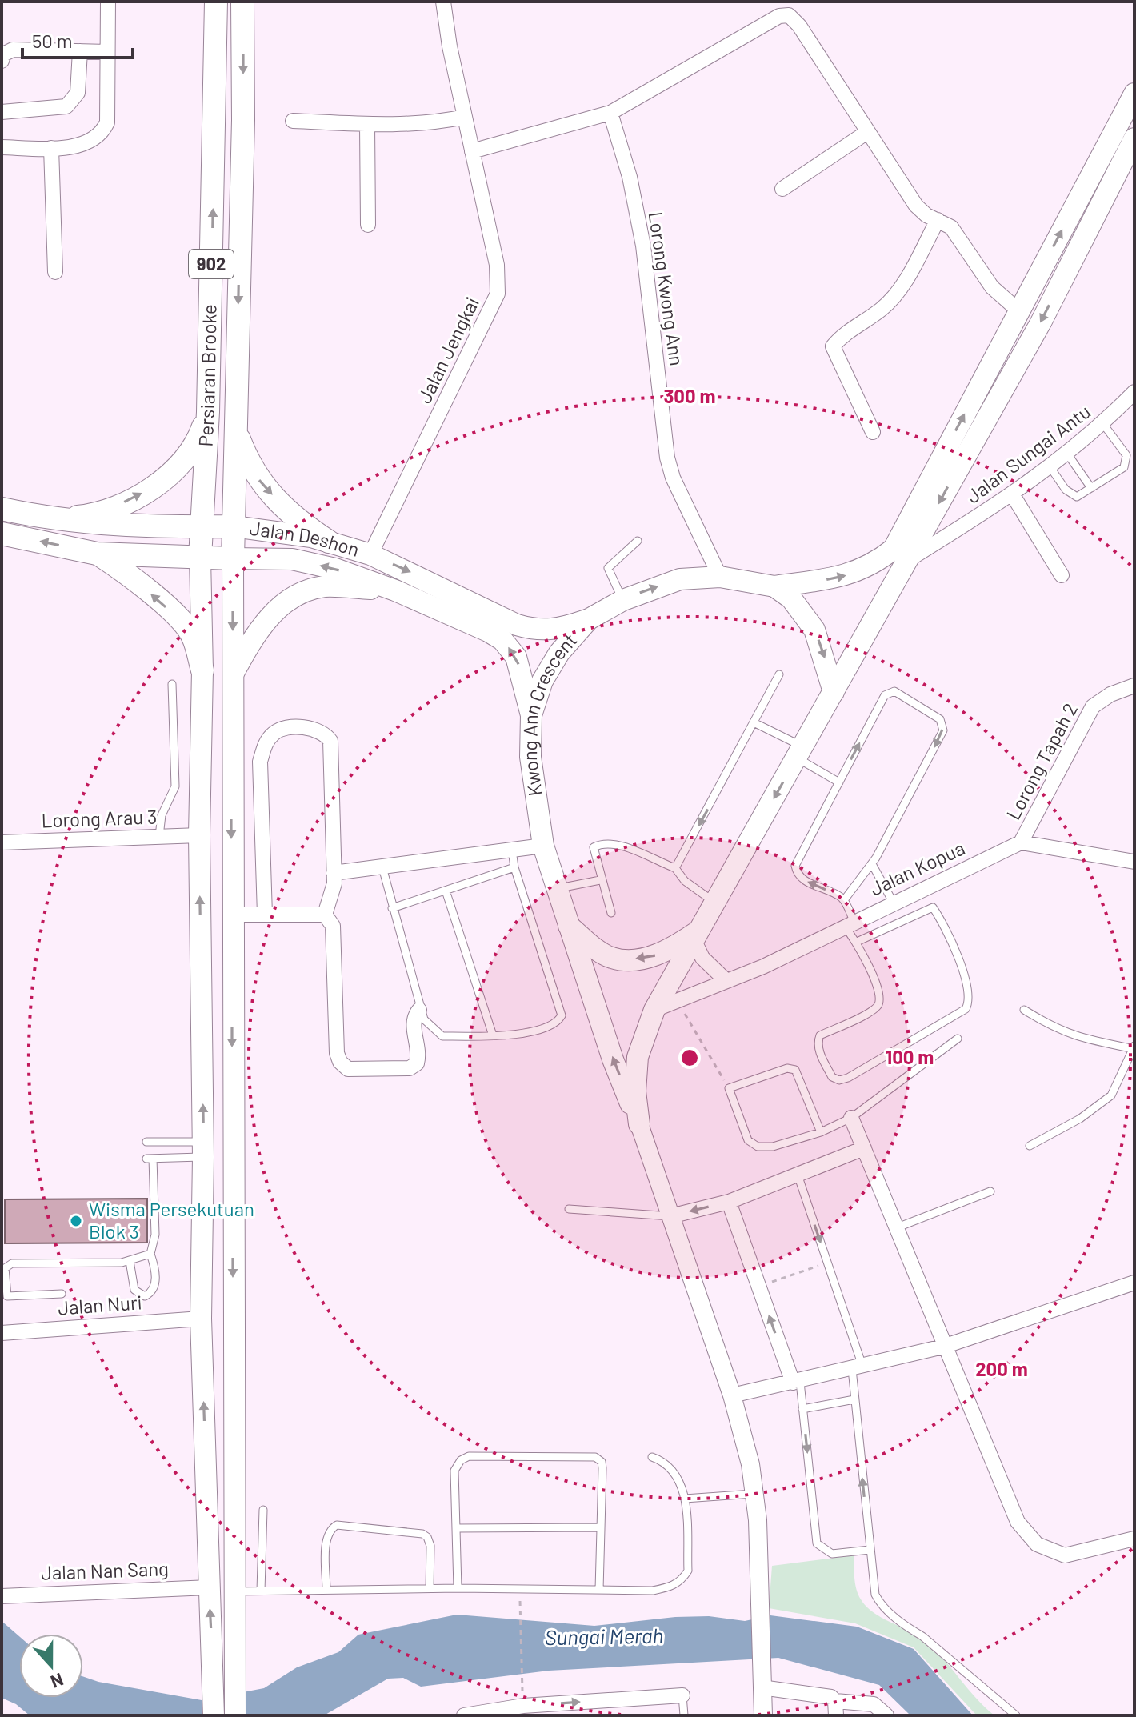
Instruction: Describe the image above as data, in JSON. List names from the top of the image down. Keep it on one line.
{"streets":{"main road":["902","Persiaran Brooke","Jalan Deshon","Kwong Ann Crescent"],"street":["Lorong Kwong Ann","Jalan Jengkai","Jalan Sungai Antu","Lorong Tapah 2","Lorong Arau 3","Jalan Kopua","Jalan Nuri","Jalan Nan Sang"]},"crossings":[["Lorong Kwong Ann","Kwong Ann Crescent"],["Jalan Jengkai","Jalan Deshon"],["Persiaran Brooke","Jalan Deshon"],["Jalan Deshon","Kwong Ann Crescent"],["Lorong Tapah 2","Jalan Kopua"]],"water":["Sungai Merah"],"places":["Wisma Persekutuan Blok 3"],"scale_bar":"50 m","north":"bottom","rings":["300 m","100 m","200 m"]}
